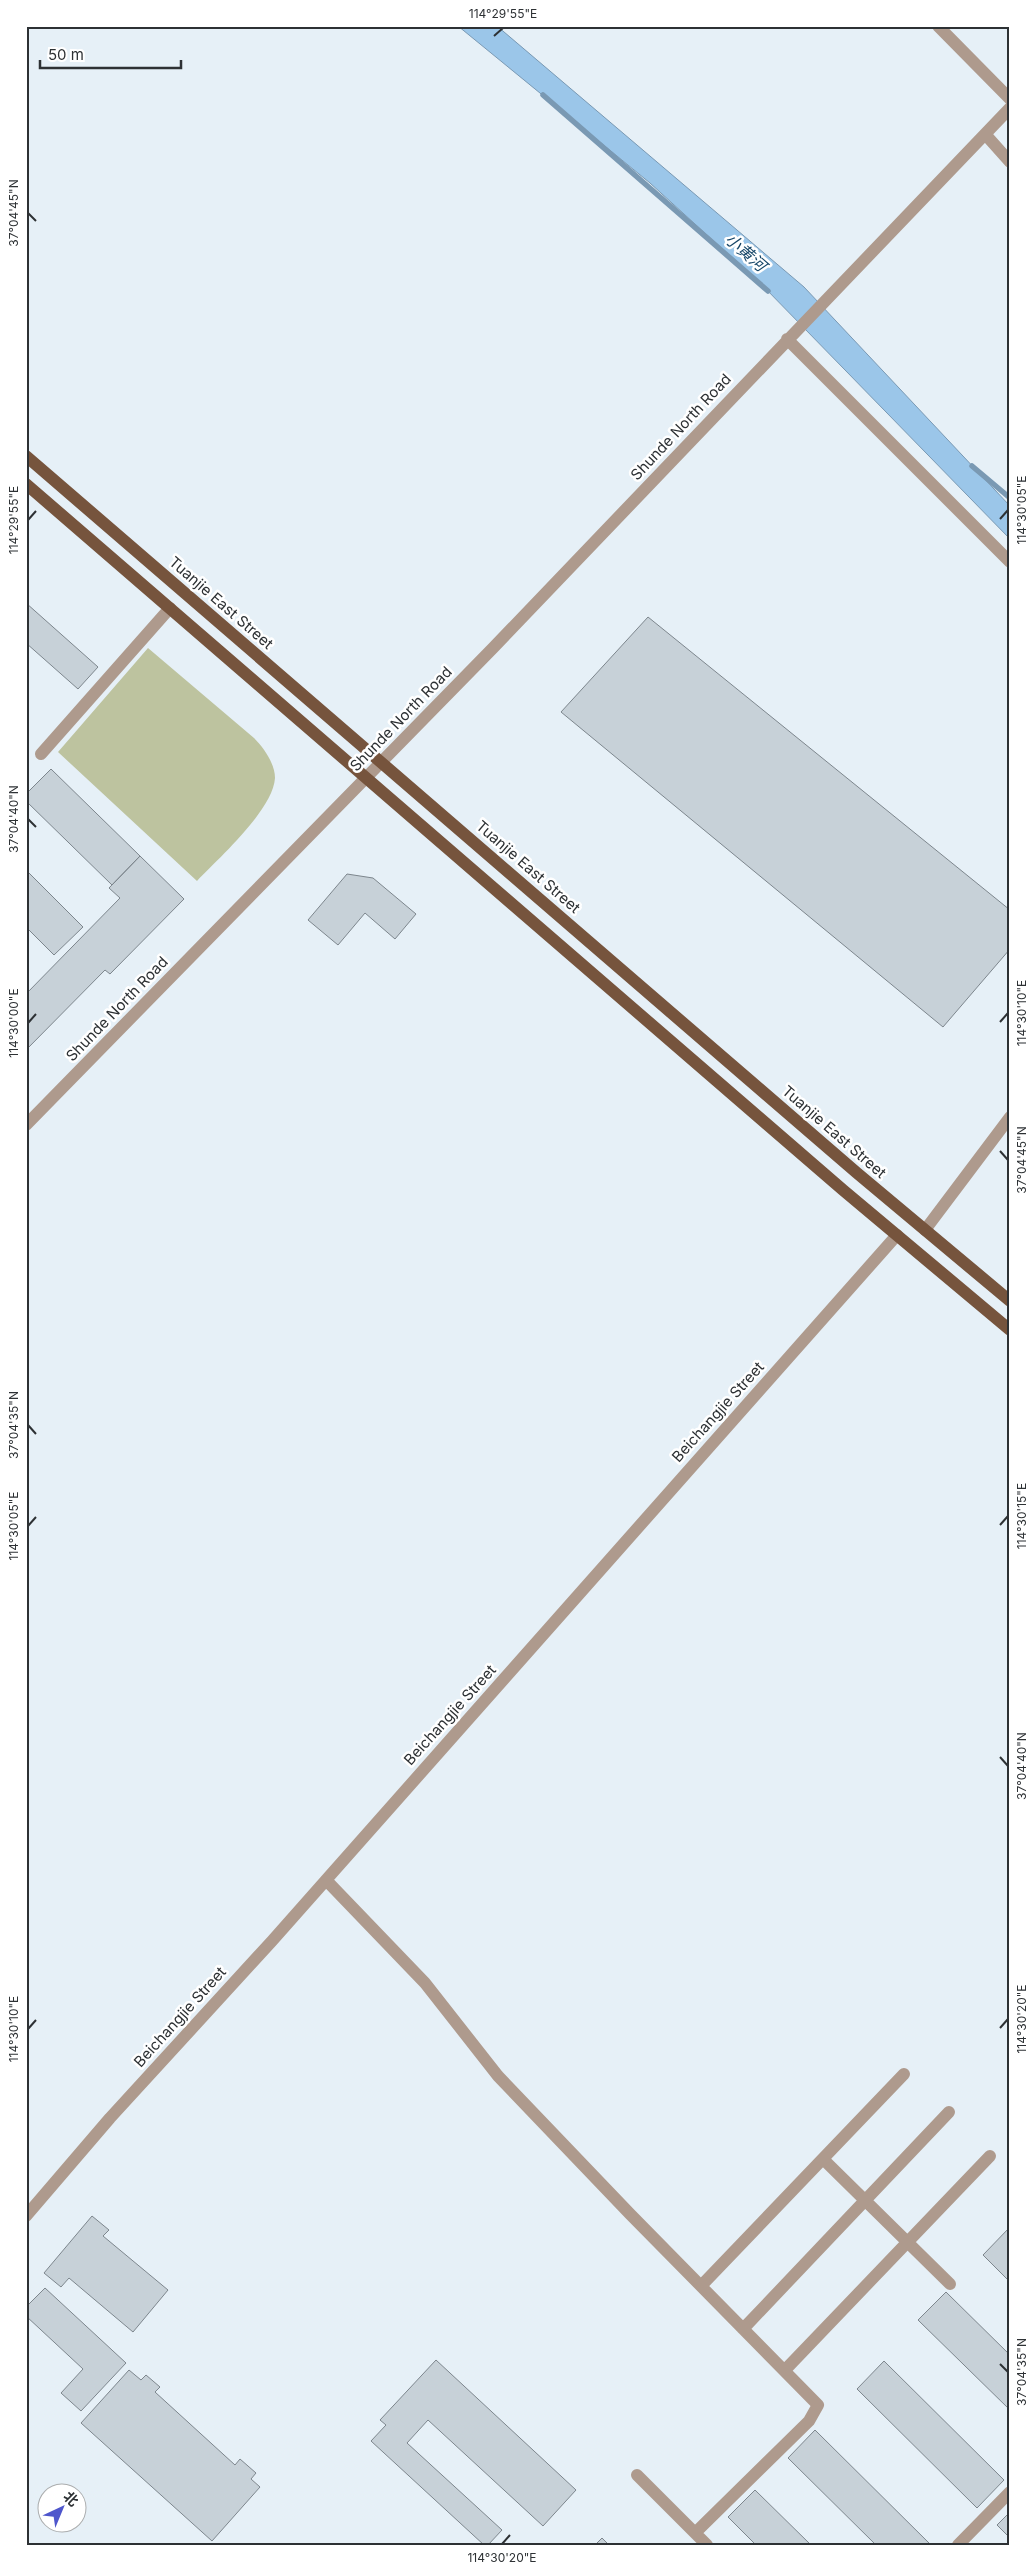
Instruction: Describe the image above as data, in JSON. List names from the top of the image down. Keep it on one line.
{"streets":{"main road":["Tuanjie East Street"],"street":["Shunde North Road","Beichangjie Street"]},"crossings":[["Shunde North Road","Tuanjie East Street"]],"water":["小黄河"],"scale_bar":"50 m","north":"top right","coordinates":["114°29'55\"E","37°04'45\"N","114°30'05\"E","37°04'40\"N","114°30'10\"E","114°30'00\"E","37°04'35\"N","114°30'15\"E","114°30'20\"E"]}
